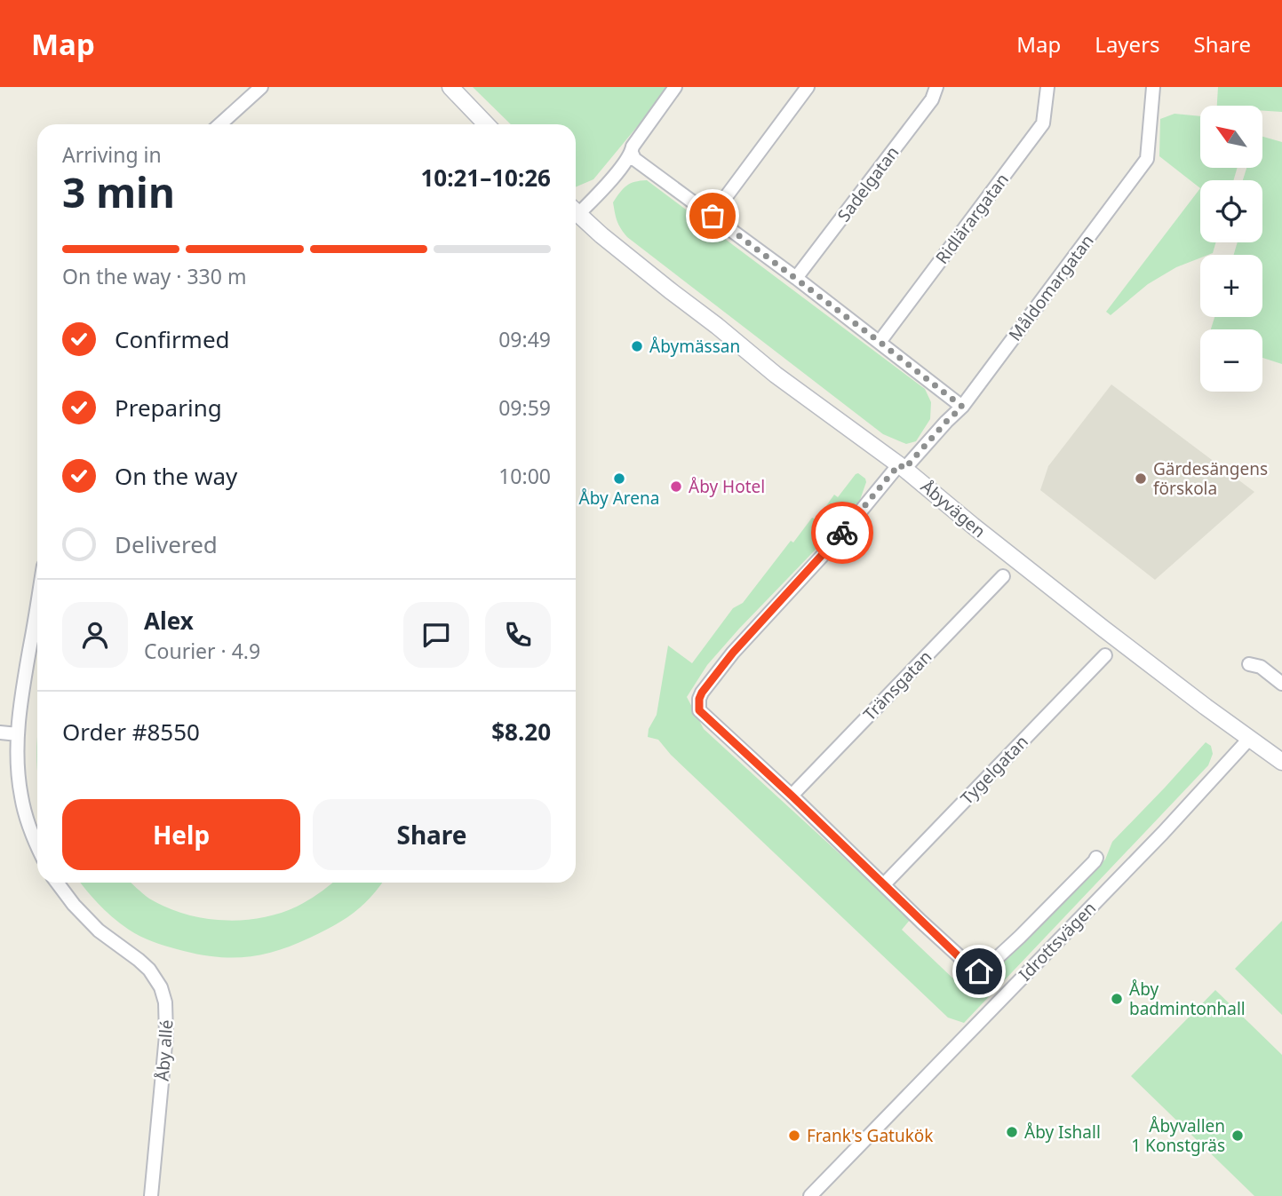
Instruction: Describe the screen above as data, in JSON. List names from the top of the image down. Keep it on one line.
{"streets":{"street":["Sadelgatan","Ridlärargatan","Måldomargatan","Åbyvägen","Tränsgatan","Tygelgatan","Idrottsvägen","Åby allé"]},"crossings":[["Måldomargatan","Åbyvägen"],["Måldomargatan","Tränsgatan"],["Åbyvägen","Idrottsvägen"]],"places":["Åbymässan","Åby Arena","Gärdesängens förskola","Åby Hotel","Åby badmintonhall","Åby Ishall","Frank's Gatukök","Åbyvallen 1 Konstgräs"],"north":"top left","page":{"header":"Map","nav":["Map","Layers","Share"],"map_buttons":["+","−"],"heading":["3 min","Arriving in","10:21–10:26"],"panel":["Alex","Courier · 4.9","Order #8550","$8.20"],"bar":"On the way · 330 m","list":[["Confirmed","09:49"],["Preparing","09:59"],["On the way","10:00"],"Delivered"],"buttons":["Help","Share"]}}
